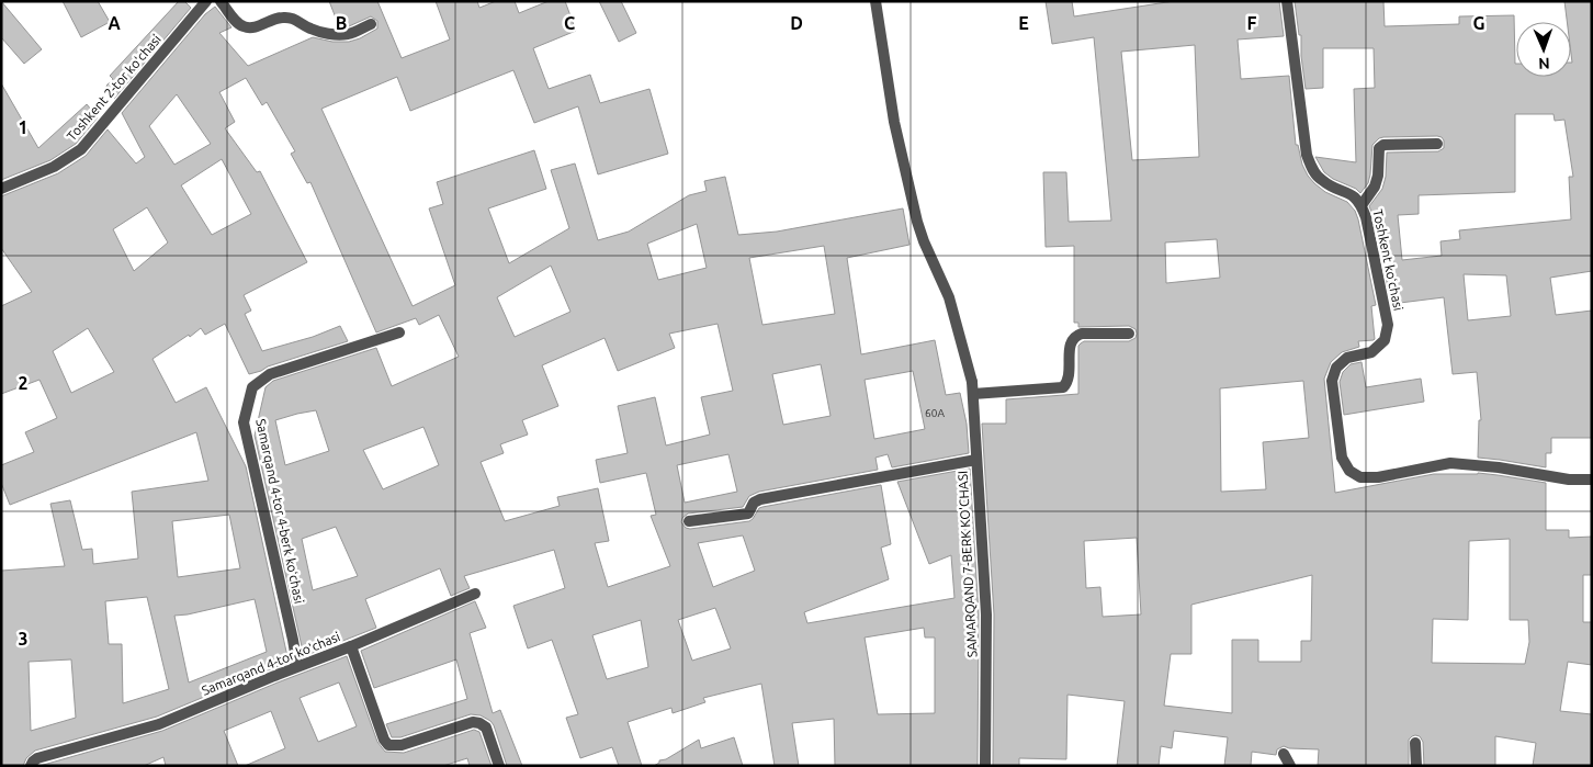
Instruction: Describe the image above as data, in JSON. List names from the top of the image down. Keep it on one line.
{"streets":{"street":["Toshkent 2-tor koʻchasi","Toshkent koʻchasi","Samarqand 4-tor 4-berk koʻchasi","SAMARQAND 7-BERK KO'CHASI","Samarqand 4-tor koʻchasi"]},"crossings":[["Samarqand 4-tor 4-berk koʻchasi","Samarqand 4-tor koʻchasi"]],"house_numbers":["60А"],"north":"bottom","grid":{"columns":["A","B","C","D","E","F","G"],"rows":["1","2","3"]}}
